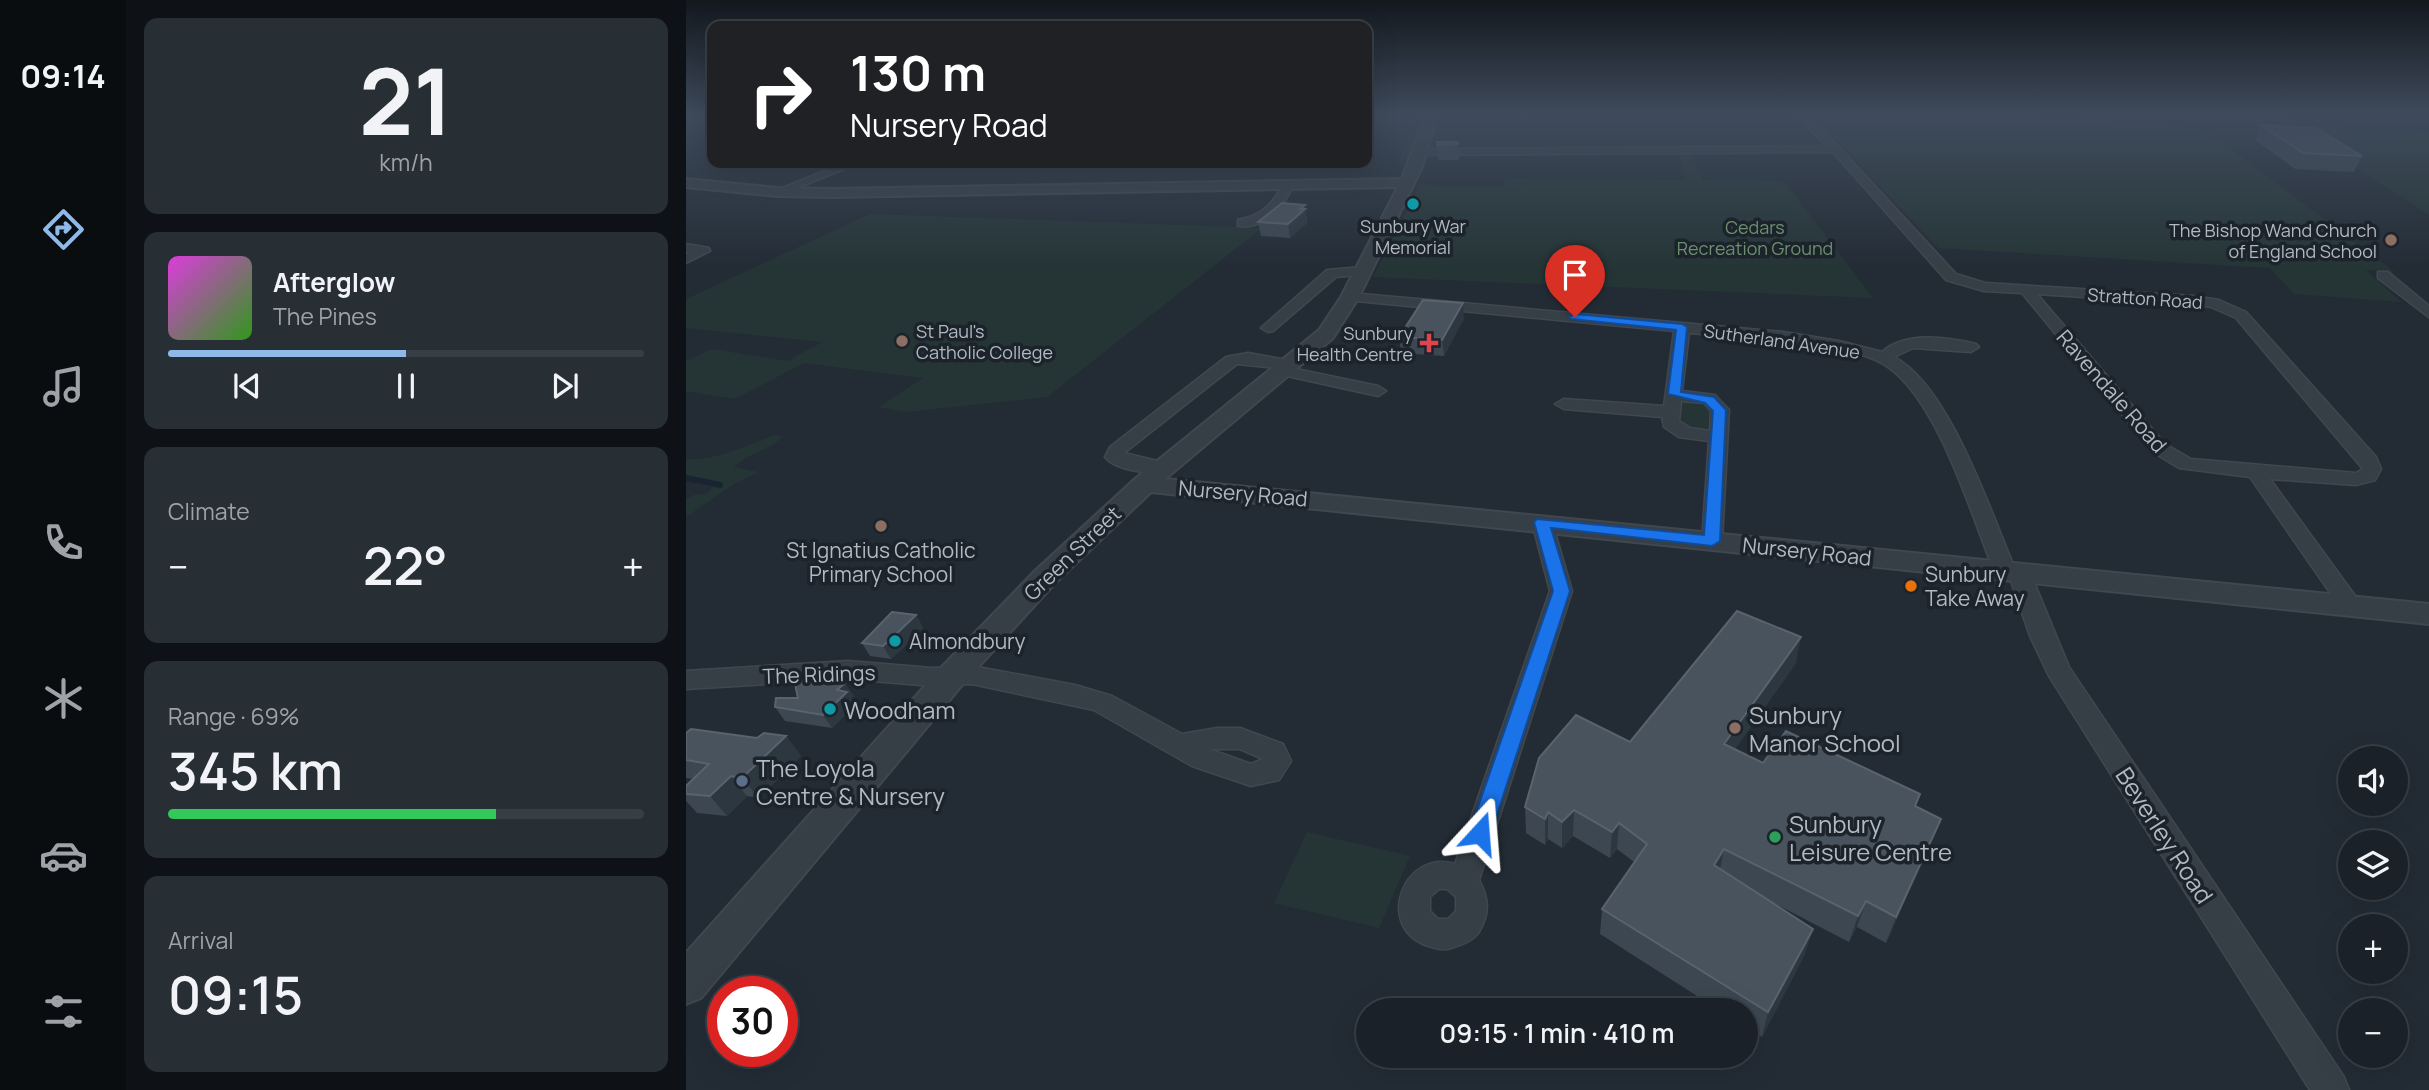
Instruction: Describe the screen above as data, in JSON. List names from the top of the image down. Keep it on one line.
{"streets":{"street":["Stratton Road","Sutherland Avenue","Ravendale Road","Nursery Road","Green Street","The Ridings","Beverley Road"]},"crossings":[["Stratton Road","Ravendale Road"],["Sutherland Avenue","Nursery Road"],["Sutherland Avenue","Green Street"],["Sutherland Avenue","Beverley Road"],["Nursery Road","Green Street"],["Nursery Road","Beverley Road"],["Green Street","The Ridings"]],"parks":["Cedars Recreation Ground"],"places":{"other":["Sunbury War Memorial","The Bishop Wand Church of England School","St Paul's Catholic College","St Ignatius Catholic Primary School","Sunbury Take Away","Almondbury","Woodham","Sunbury Manor School","The Loyola Centre & Nursery","Sunbury Leisure Centre"],"health":["Sunbury Health Centre"]},"page":{"tabs":"09:14","tile":[["21","km/h"],"Climate",["Range · 69%","345 km"],["Arrival","09:15"]],"turn":["130 m","Nursery Road"],"song":["Afterglow","The Pines"],"heat":["−","22°","+"],"map_buttons":["+","−"],"limit":"30","trip":"09:15 · 1 min · 410 m"}}
